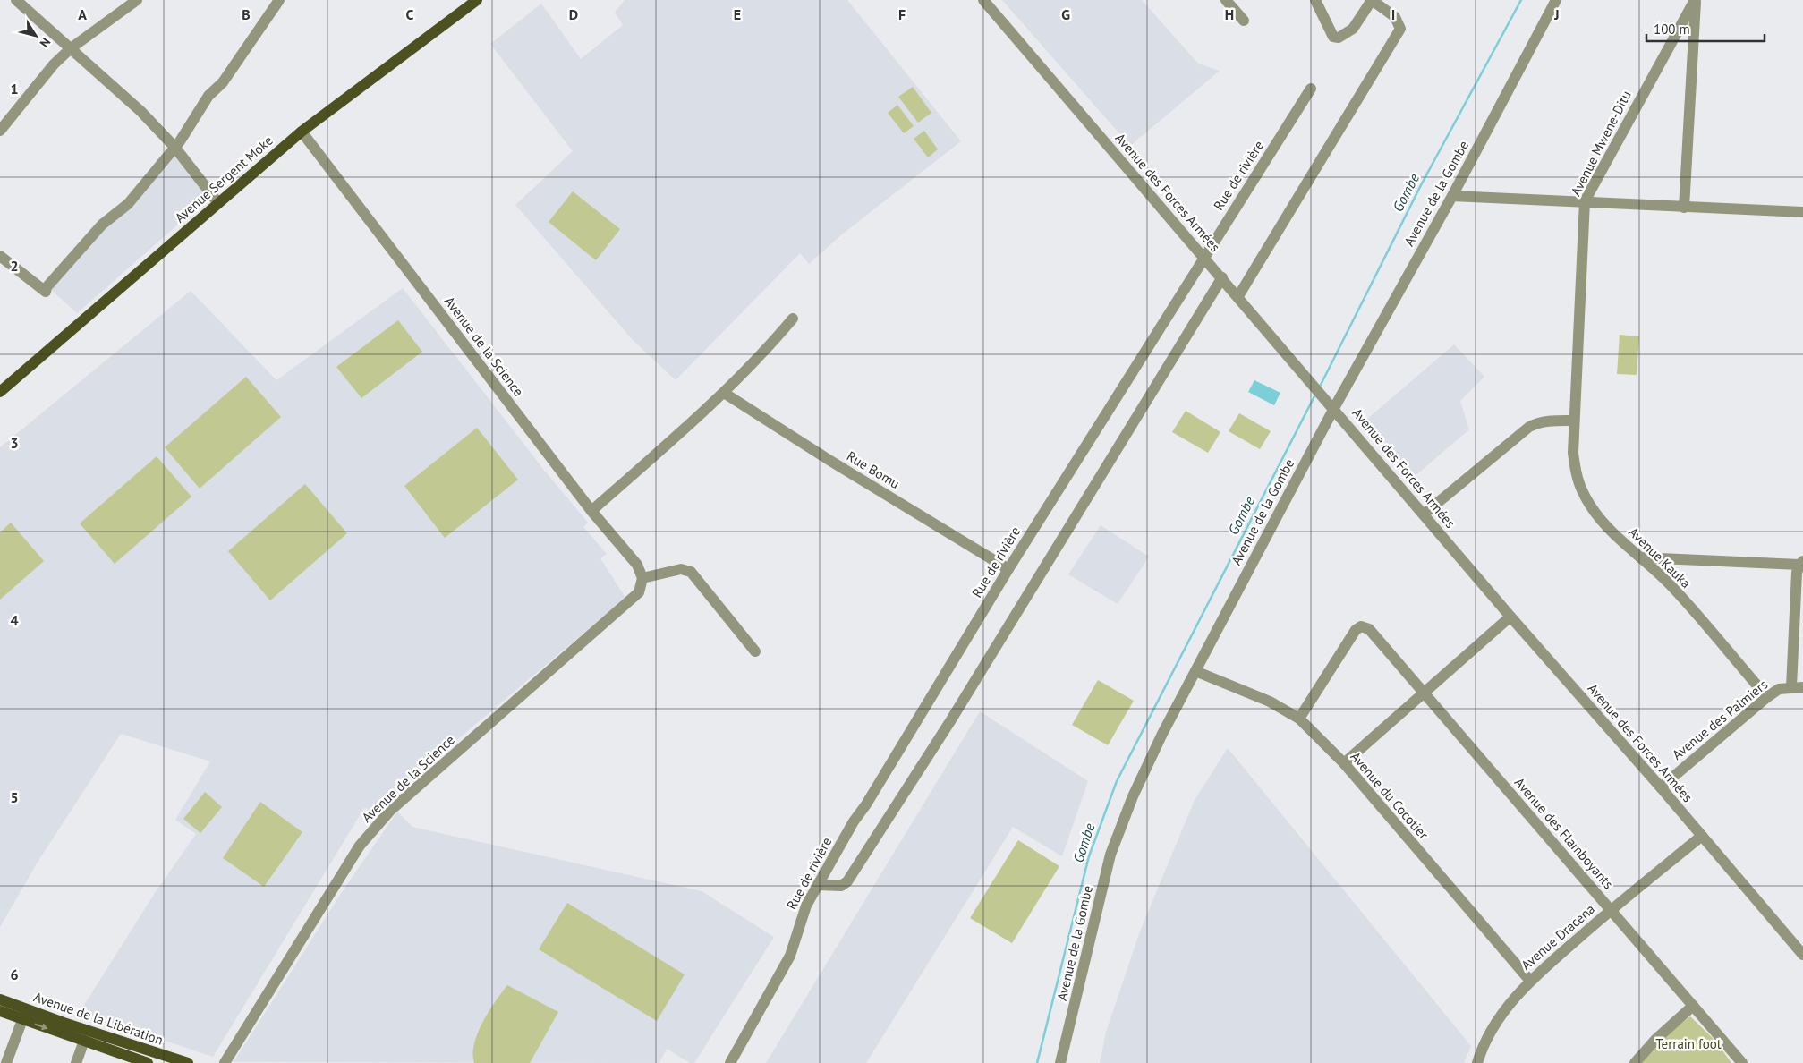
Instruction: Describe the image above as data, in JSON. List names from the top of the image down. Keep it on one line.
{"streets":{"main road":["Avenue Sergent Moke","Avenue de la Libération"],"street":["Avenue Mwene-Ditu","Rue de rivière","Avenue des Forces Armées","Avenue de la Gombe","Avenue de la Science","Rue Bomu","Avenue Kauka","Avenue des Palmiers","Avenue du Cocotier","Avenue des Flamboyants","Avenue Dracena"]},"crossings":[["Avenue Mwene-Ditu","Avenue Kauka"],["Rue de rivière","Avenue des Forces Armées"],["Rue de rivière","Rue Bomu"],["Avenue Sergent Moke","Avenue de la Science"],["Avenue des Forces Armées","Avenue de la Gombe"],["Avenue des Forces Armées","Avenue des Palmiers"],["Avenue des Forces Armées","Avenue Dracena"],["Avenue de la Gombe","Avenue du Cocotier"],["Avenue Kauka","Avenue des Palmiers"],["Avenue du Cocotier","Avenue des Flamboyants"],["Avenue du Cocotier","Avenue Dracena"],["Avenue des Flamboyants","Avenue Dracena"]],"water":["Gombe"],"parks":["Terrain foot"],"scale_bar":"100 m","north":"bottom right","grid":{"columns":["A","B","C","D","E","F","G","H","I","J"],"rows":["1","2","3","4","5","6"]}}
